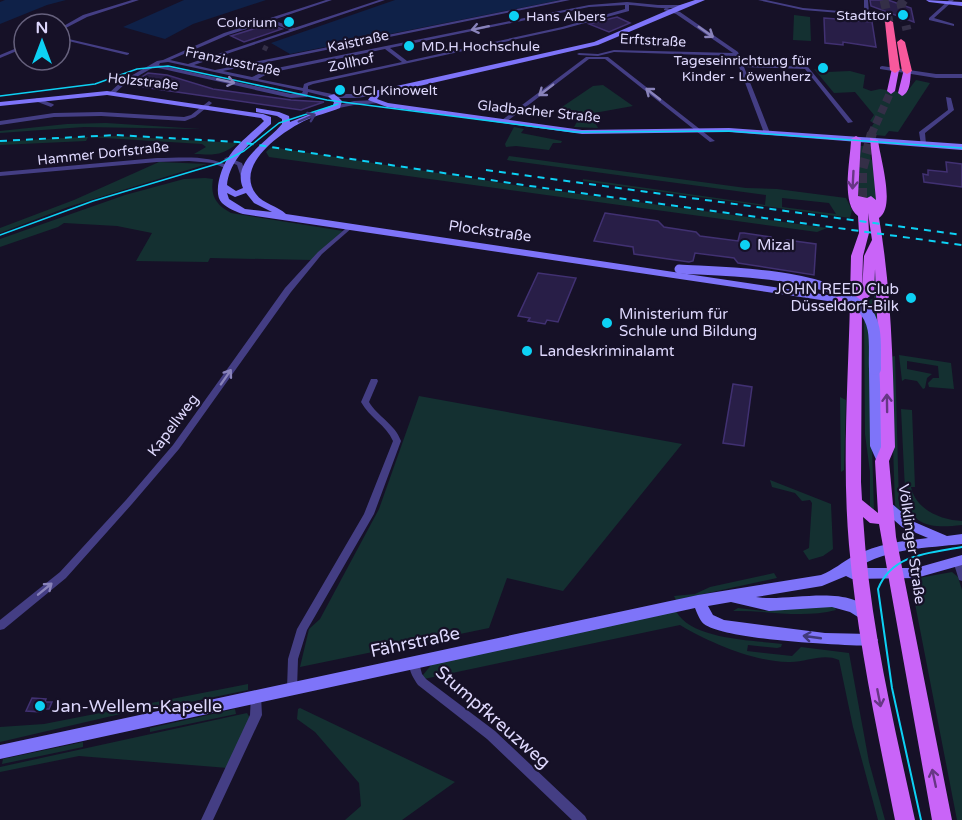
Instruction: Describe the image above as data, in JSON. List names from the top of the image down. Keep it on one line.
{"streets":{"main road":["Völklinger Straße"],"street":["Erftstraße","Kaistraße","Franziusstraße","Zollhof","Holzstraße","Gladbacher Straße","Hammer Dorfstraße","Plockstraße","Kapellweg","Fährstraße","Stumpfkreuzweg"]},"crossings":[["Kaistraße","Franziusstraße"],["Kaistraße","Zollhof"],["Franziusstraße","Zollhof"],["Franziusstraße","Holzstraße"],["Franziusstraße","Gladbacher Straße"],["Holzstraße","Hammer Dorfstraße"],["Plockstraße","Kapellweg"],["Völklinger Straße","Fährstraße"],["Fährstraße","Stumpfkreuzweg"]],"one_way":["Kapellweg"],"places":["Stadttor","Hans Albers","Colorium","MD.H Hochschule","Tageseinrichtung für Kinder - Löwenherz","UCI Kinowelt","Mizal","JOHN REED Club Düsseldorf-Bilk","Ministerium für Schule und Bildung","Landeskriminalamt","Jan-Wellem-Kapelle"],"north":"top"}
